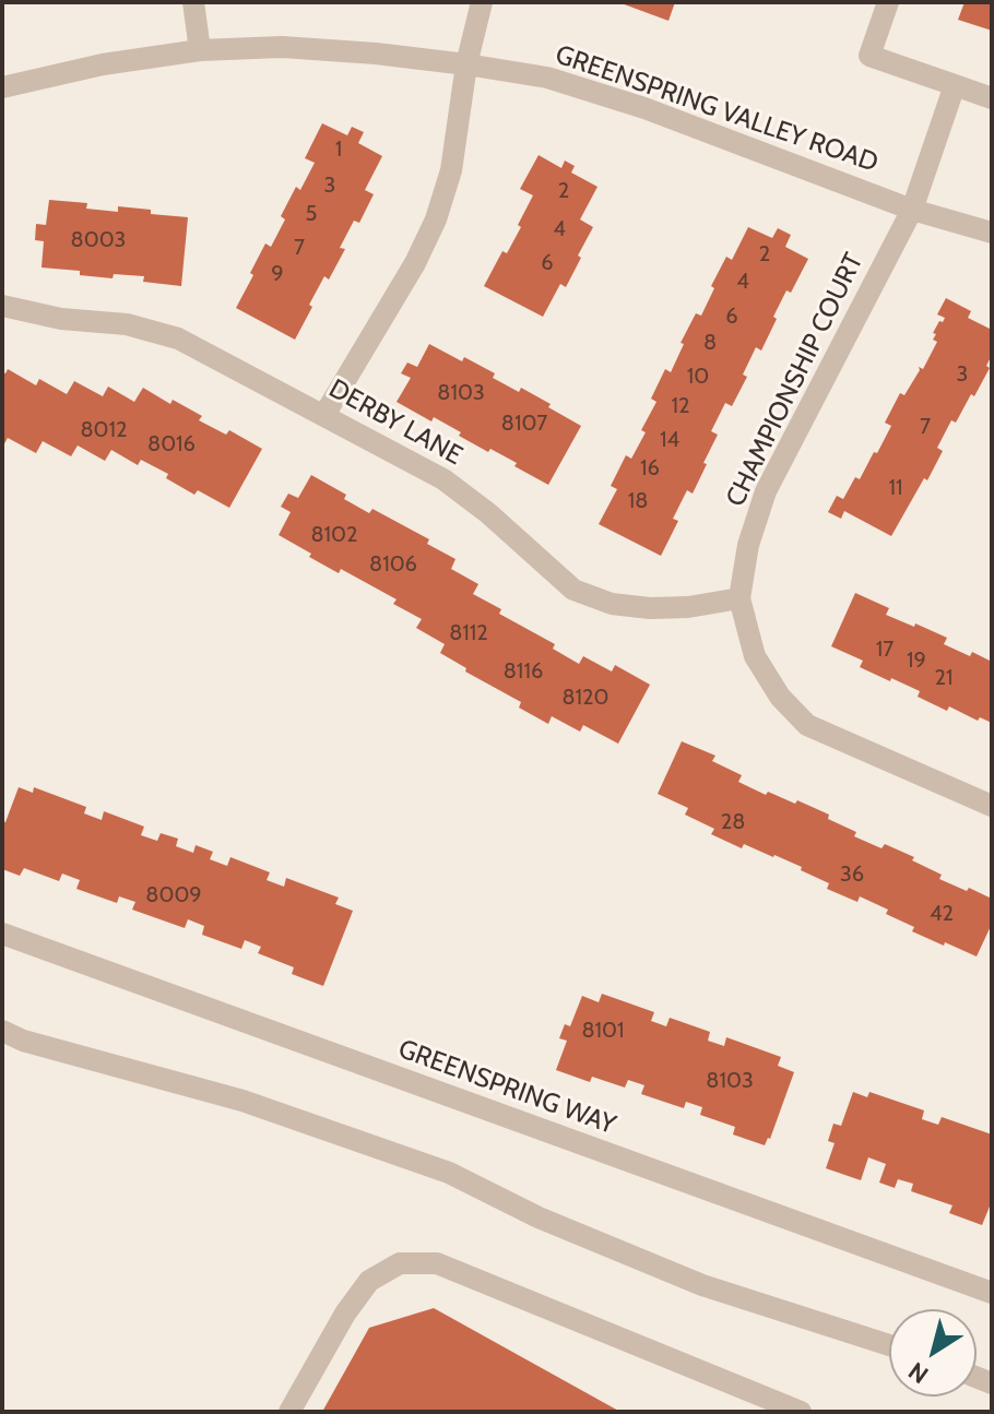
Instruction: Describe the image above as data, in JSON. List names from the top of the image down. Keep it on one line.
{"streets":{"street":["GREENSPRING VALLEY ROAD","CHAMPIONSHIP COURT","DERBY LANE","GREENSPRING WAY"]},"crossings":[["GREENSPRING VALLEY ROAD","CHAMPIONSHIP COURT"],["CHAMPIONSHIP COURT","DERBY LANE"]],"house_numbers":["1","3","2","5","4","8003","7","2","6","9","4","6","8","3","10","8103","12","8107","7","8012","14","8016","16","11","18","8102","8106","8112","17","19","8116","21","8120","28","36","8009","42","8101","8103"],"north":"bottom left"}
